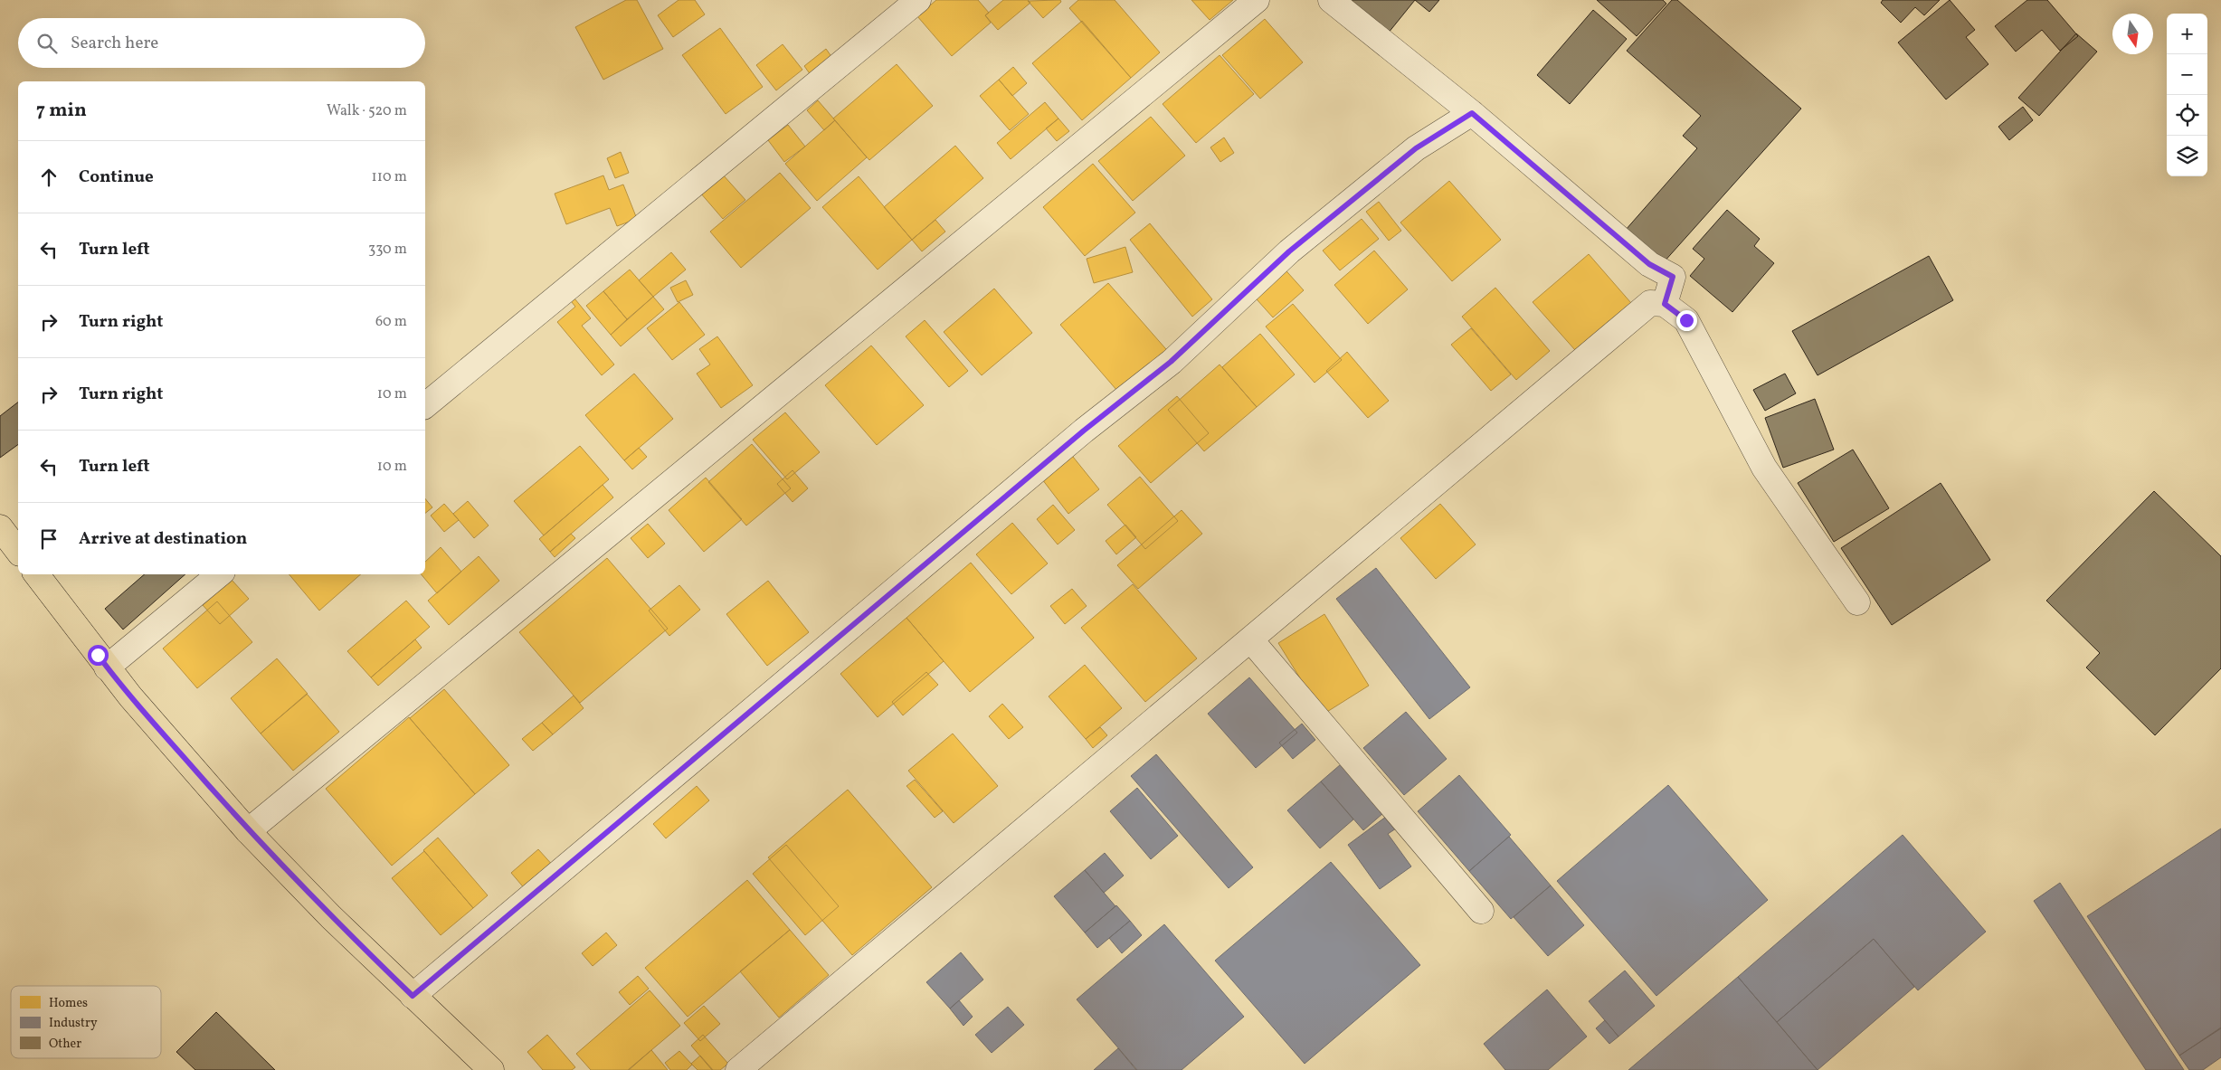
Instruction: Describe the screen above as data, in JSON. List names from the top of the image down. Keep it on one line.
{"legend":["Homes","Industry","Other"],"north":"bottom","page":{"map_buttons":["+","−"],"search":"Search here","heading":["7 min","Walk · 520 m"],"list":[["Continue","110 m"],["Turn left","330 m"],["Turn right","60 m"],["Turn right","10 m"],["Turn left","10 m"],"Arrive at destination"]}}
